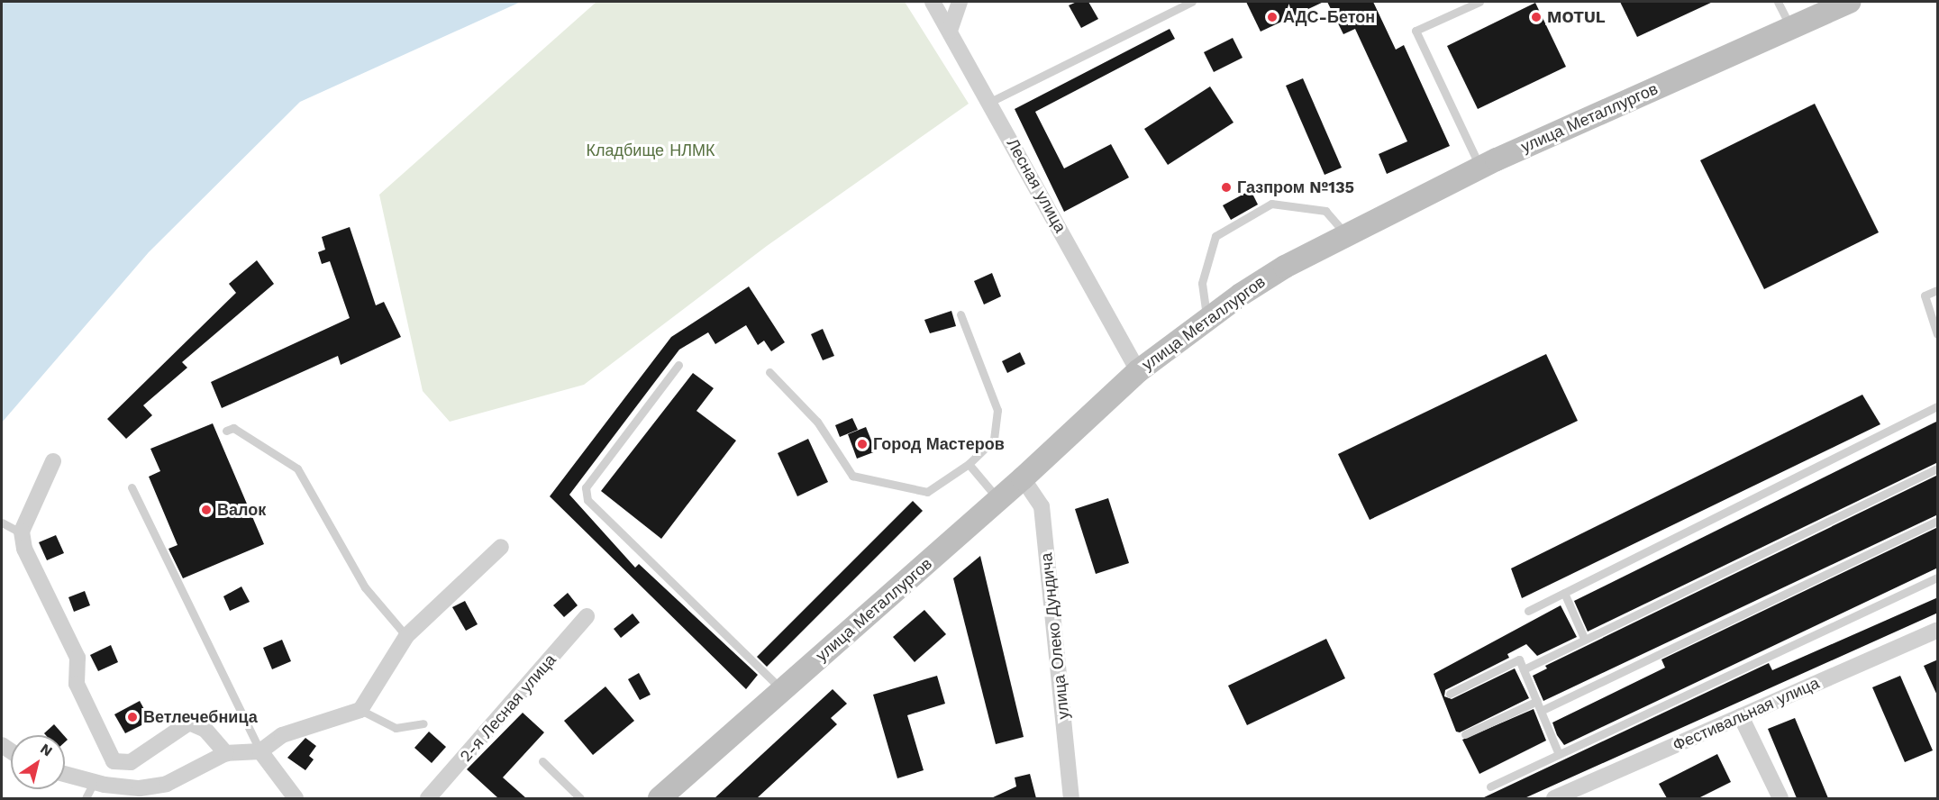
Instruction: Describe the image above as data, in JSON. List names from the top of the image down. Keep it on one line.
{"streets":{"main road":["улица Металлургов"],"street":["Лесная улица","улица Олеко Дундича","2-я Лесная улица","Фестивальная улица"]},"crossings":[["улица Металлургов","Лесная улица"],["улица Металлургов","улица Олеко Дундича"]],"parks":["Кладбище НЛМК"],"places":["АДС-Бетон","MOTUL","Газпром №135","Город Мастеров","Валок","Ветлечебница"],"north":"top right"}
